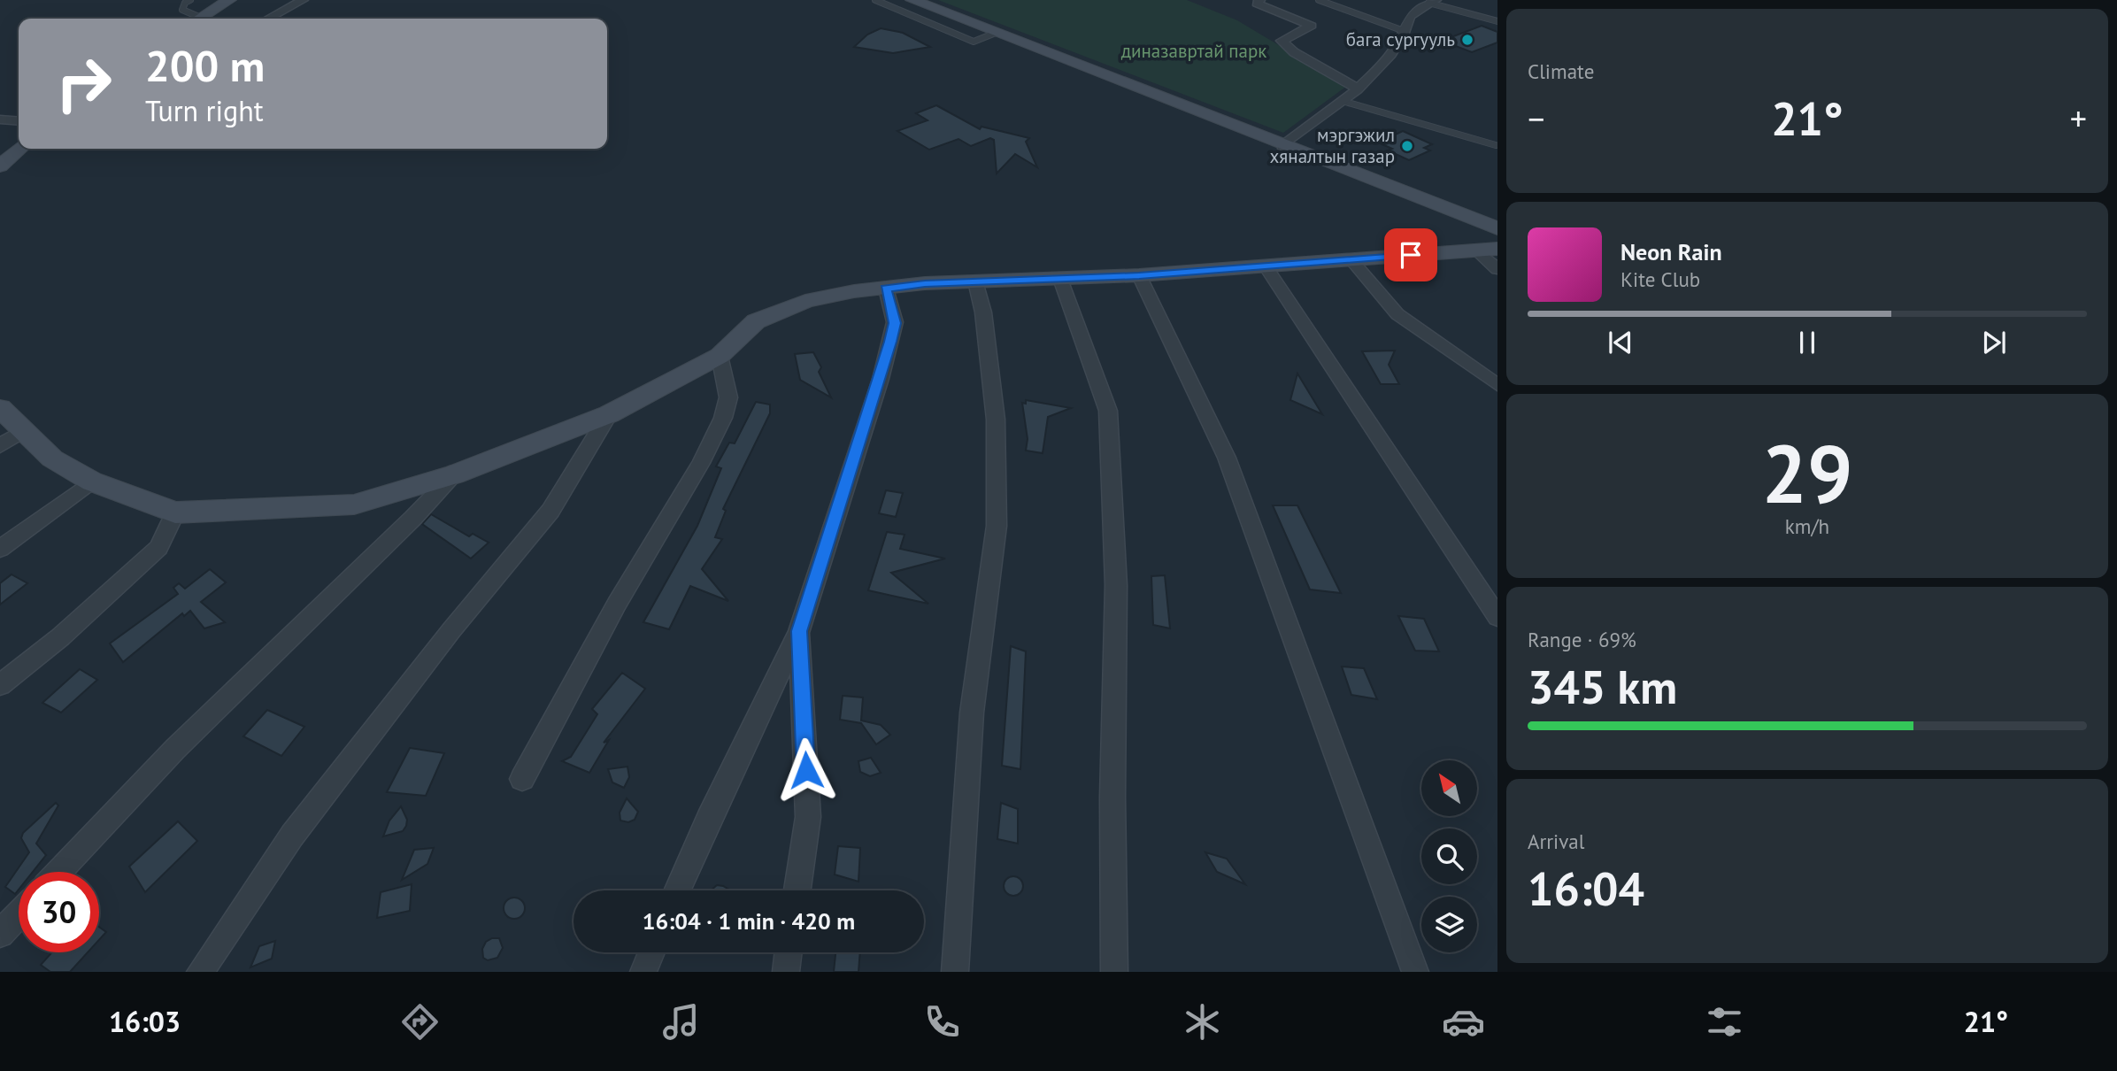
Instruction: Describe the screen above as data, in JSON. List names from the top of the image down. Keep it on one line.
{"parks":["диназавртай парк"],"places":["бага сургууль","мэргэжил хяналтын газар"],"north":"top left","page":{"tile":["Climate",["29","km/h"],["Range · 69%","345 km"],["Arrival","16:04"]],"turn":["200 m","Turn right"],"heat":["−","21°","+"],"song":["Neon Rain","Kite Club"],"limit":"30","trip":"16:04 · 1 min · 420 m","tabs":["16:03","21°"]}}
